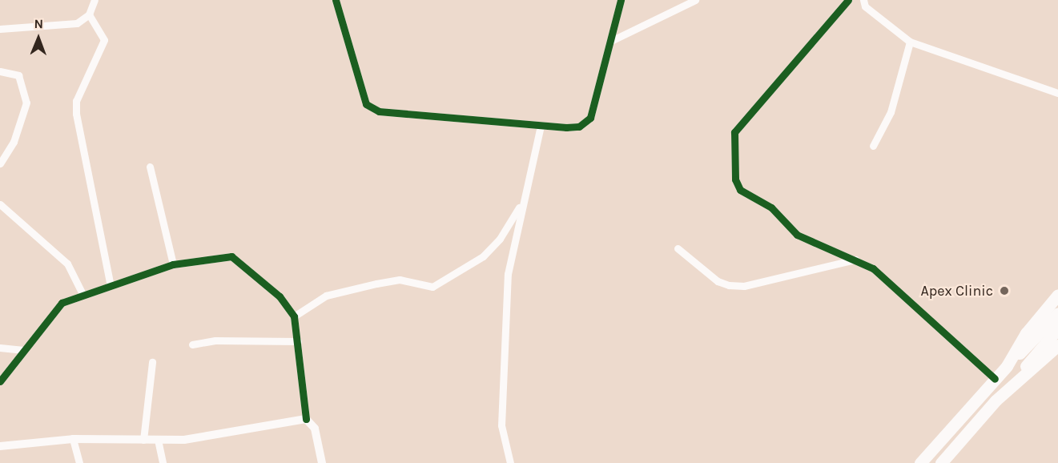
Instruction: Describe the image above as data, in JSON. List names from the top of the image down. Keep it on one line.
{"places":["Apex Clinic"],"north":"top"}
